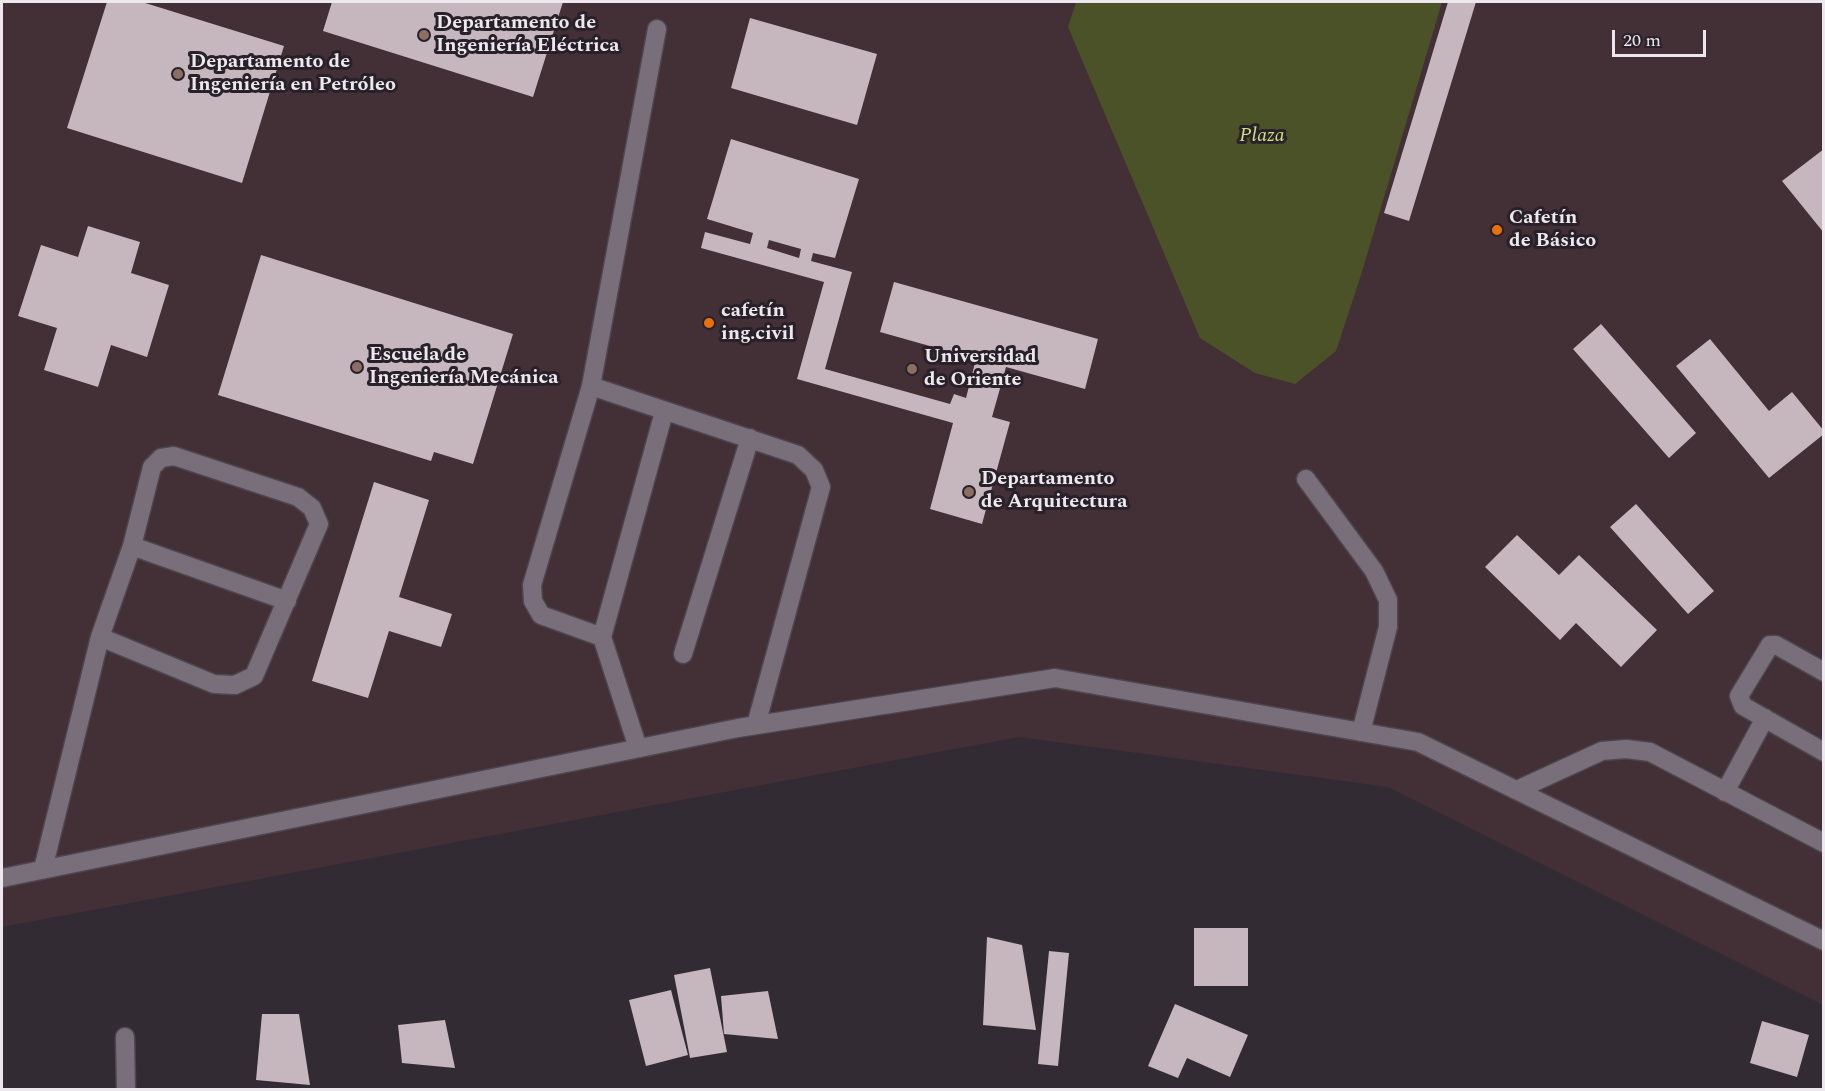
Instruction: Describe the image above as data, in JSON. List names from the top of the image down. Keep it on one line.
{"parks":["Plaza"],"places":["Departamento de Ingeniería Eléctrica","Departamento de Ingeniería en Petróleo","Cafetín de Básico","cafetín ing.civil","Escuela de Ingeniería Mecánica","Universidad de Oriente","Departamento de Arquitectura"],"scale_bar":"20 m"}
